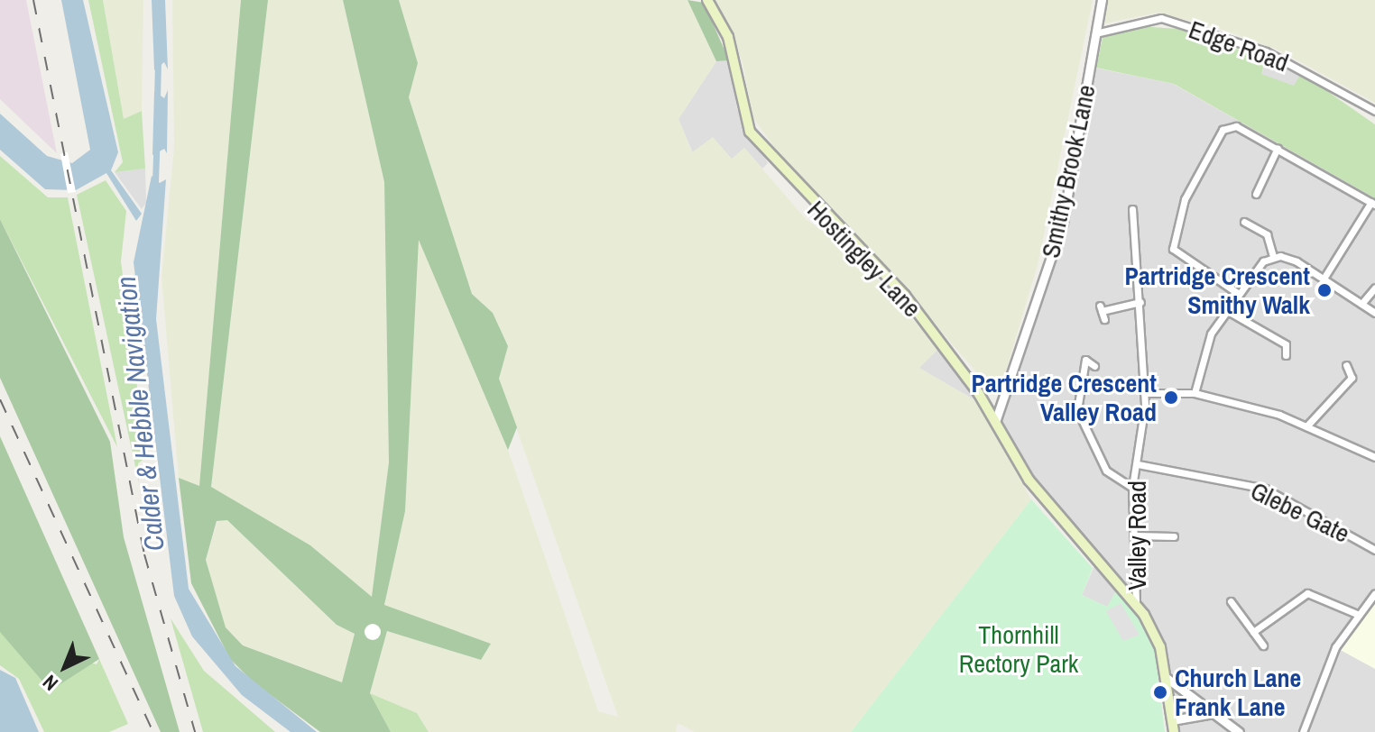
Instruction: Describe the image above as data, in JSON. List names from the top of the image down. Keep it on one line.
{"streets":{"main road":["Hostingley Lane"],"street":["Edge Road","Smithy Brook Lane","Glebe Gate","Valley Road"]},"crossings":[["Edge Road","Smithy Brook Lane"],["Smithy Brook Lane","Hostingley Lane"],["Hostingley Lane","Valley Road"],["Glebe Gate","Valley Road"]],"water":["Calder & Hebble Navigation"],"parks":["Thornhill Rectory Park"],"places":["Partridge Crescent Smithy Walk","Partridge Crescent Valley Road","Church Lane Frank Lane"],"north":"bottom left"}
